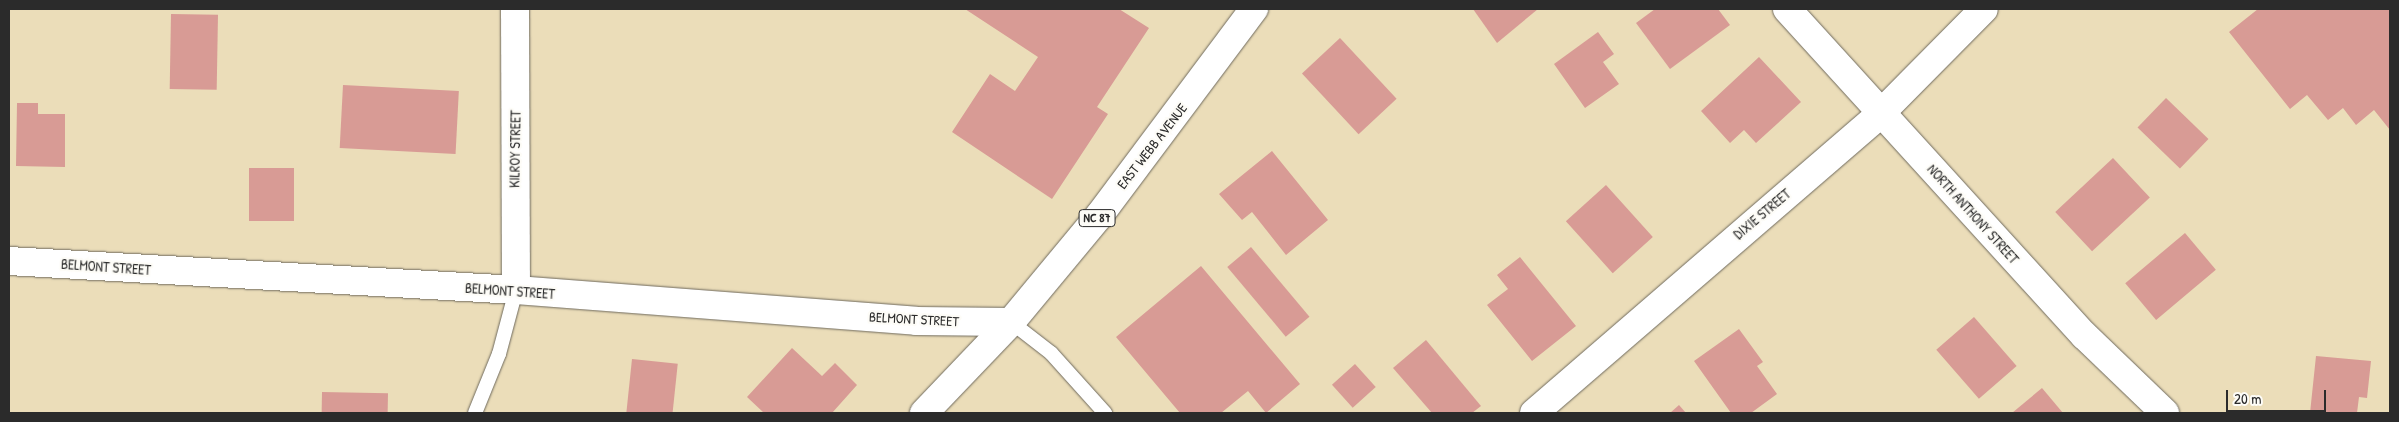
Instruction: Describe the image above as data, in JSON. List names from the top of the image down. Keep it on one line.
{"streets":{"main road":["EAST WEBB AVENUE","KILROY STREET","DIXIE STREET","NORTH ANTHONY STREET","NC 87","BELMONT STREET"]},"crossings":[["EAST WEBB AVENUE","BELMONT STREET"],["KILROY STREET","BELMONT STREET"],["DIXIE STREET","NORTH ANTHONY STREET"]],"scale_bar":"20 m"}
